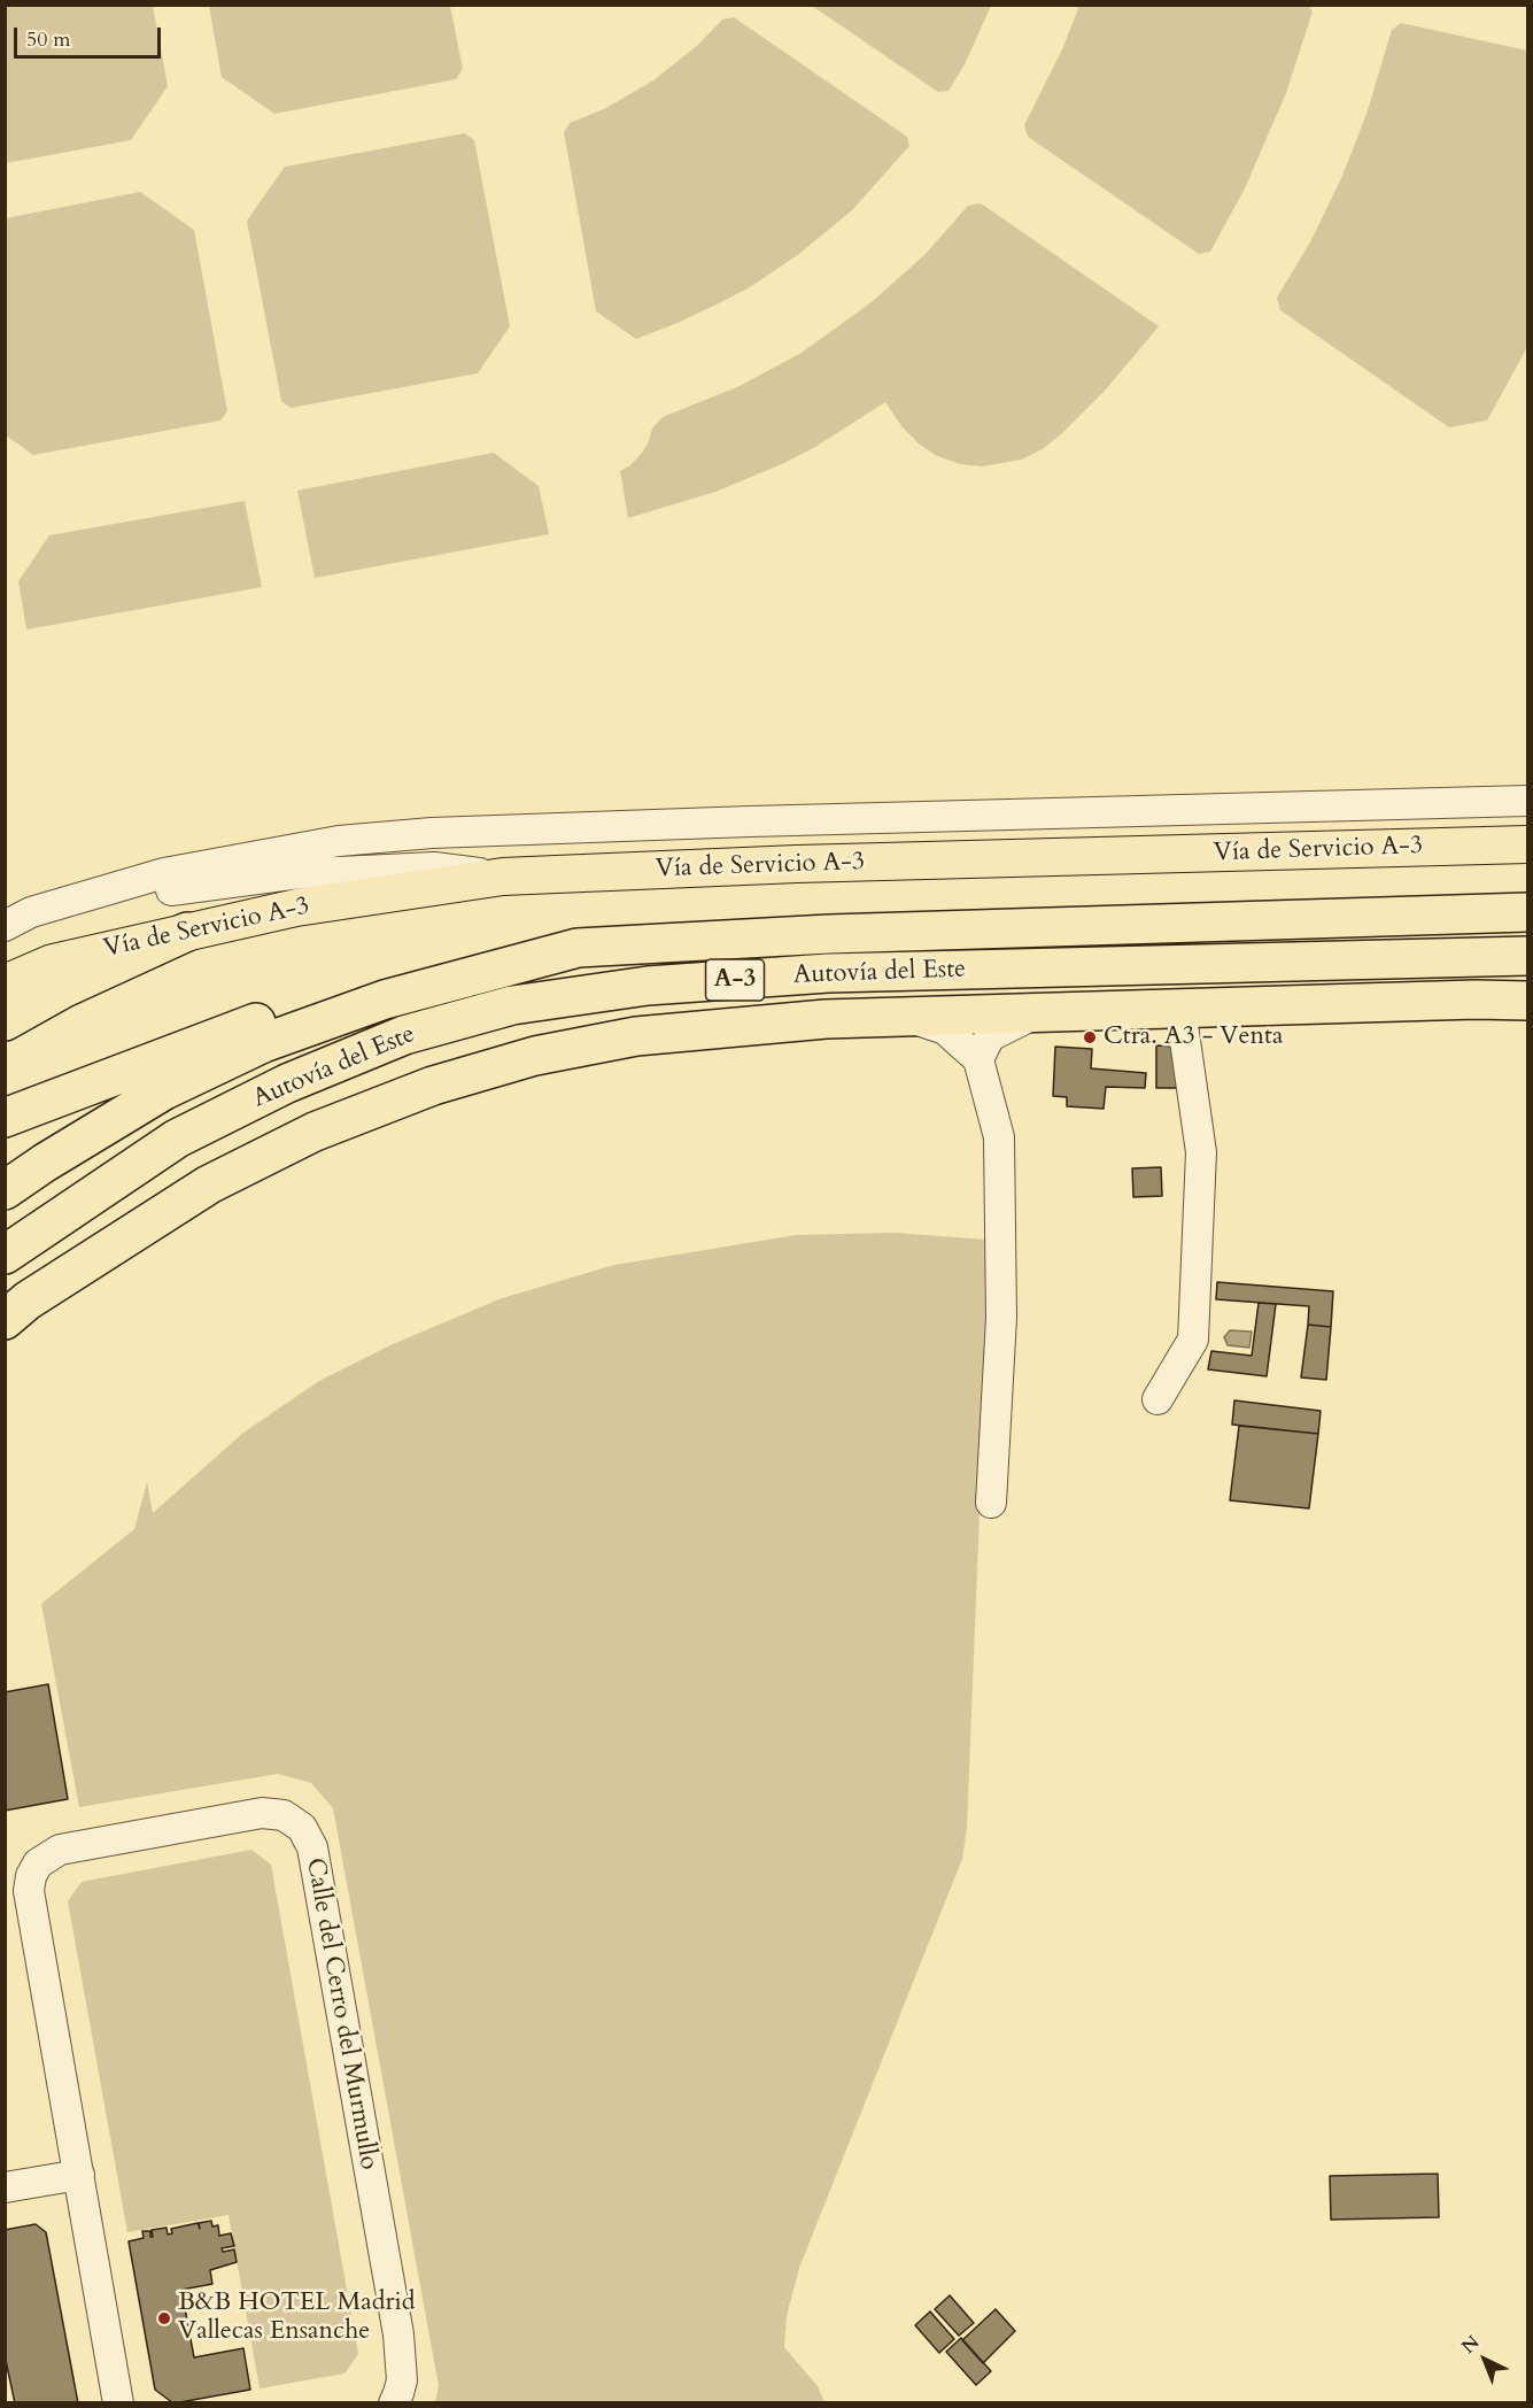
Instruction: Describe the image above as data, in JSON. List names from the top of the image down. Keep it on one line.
{"streets":{"highway":["Autovía del Este","A-3"],"main road":["Vía de Servicio A-3"],"street":["Calle del Cerro del Murmullo"]},"places":["Ctra. A3 - Venta","B&B HOTEL Madrid Vallecas Ensanche"],"scale_bar":"50 m","north":"top left"}
